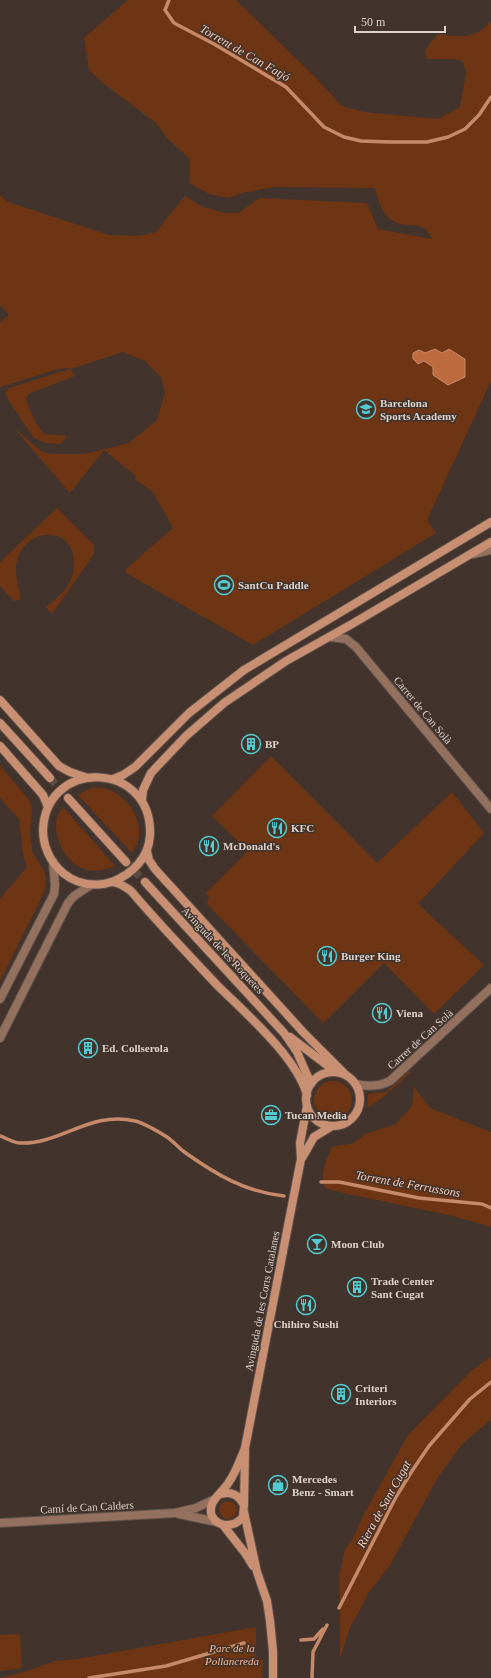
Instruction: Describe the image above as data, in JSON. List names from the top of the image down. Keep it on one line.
{"streets":{"main road":["Avinguda de les Roquetes","Avinguda de les Corts Catalanes"],"street":["Carrer de Can Solà","Camí de Can Calders"]},"crossings":[["Carrer de Can Solà","Avinguda de les Corts Catalanes"],["Avinguda de les Corts Catalanes","Camí de Can Calders"]],"water":["Torrent de Can Fatjó","Torrent de Ferrussons","Riera de Sant Cugat"],"parks":["Parc de la Pollancreda"],"places":{"school or university":["Barcelona Sports Academy"],"sports":["SantCu Paddle"],"building":["BP","Ed. Collserola","Trade Center Sant Cugat","Criteri Interiors"],"restaurant":["KFC","McDonald's","Burger King","Viena","Chihiro Sushi"],"office":["Tucan Media"],"bar":["Moon Club"],"shop":["Mercedes Benz - Smart"]},"scale_bar":"50 m"}
